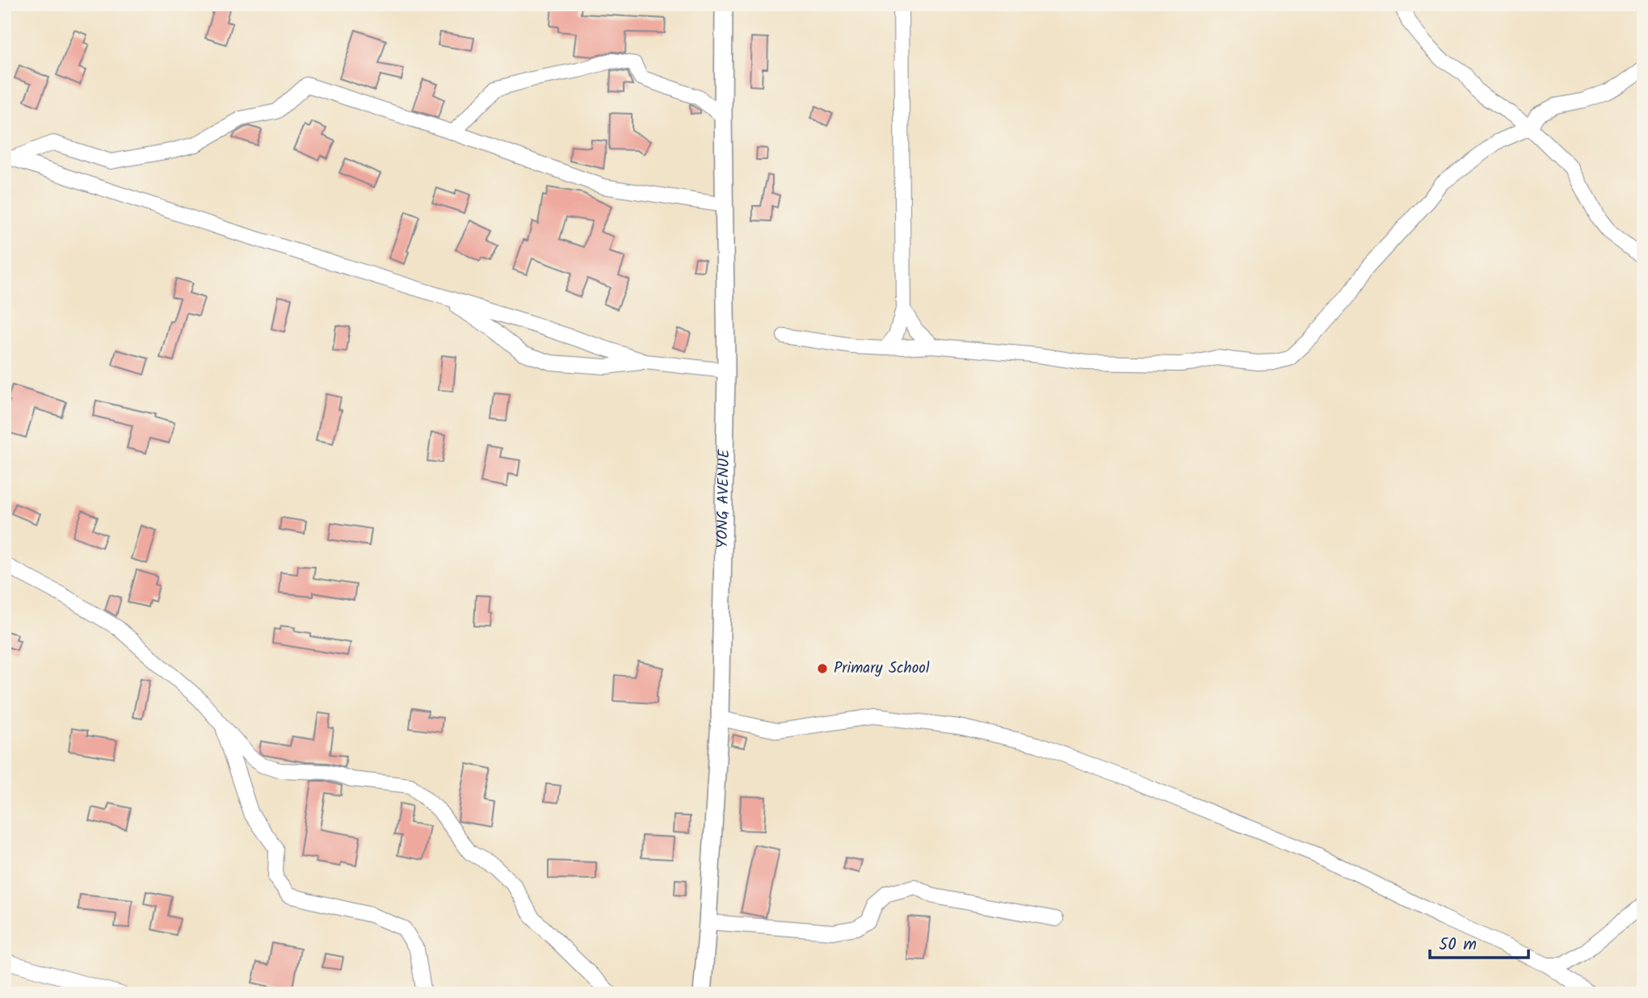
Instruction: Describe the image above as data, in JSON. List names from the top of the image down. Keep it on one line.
{"streets":{"street":["YONG AVENUE"]},"places":["Primary School"],"scale_bar":"50 m"}
